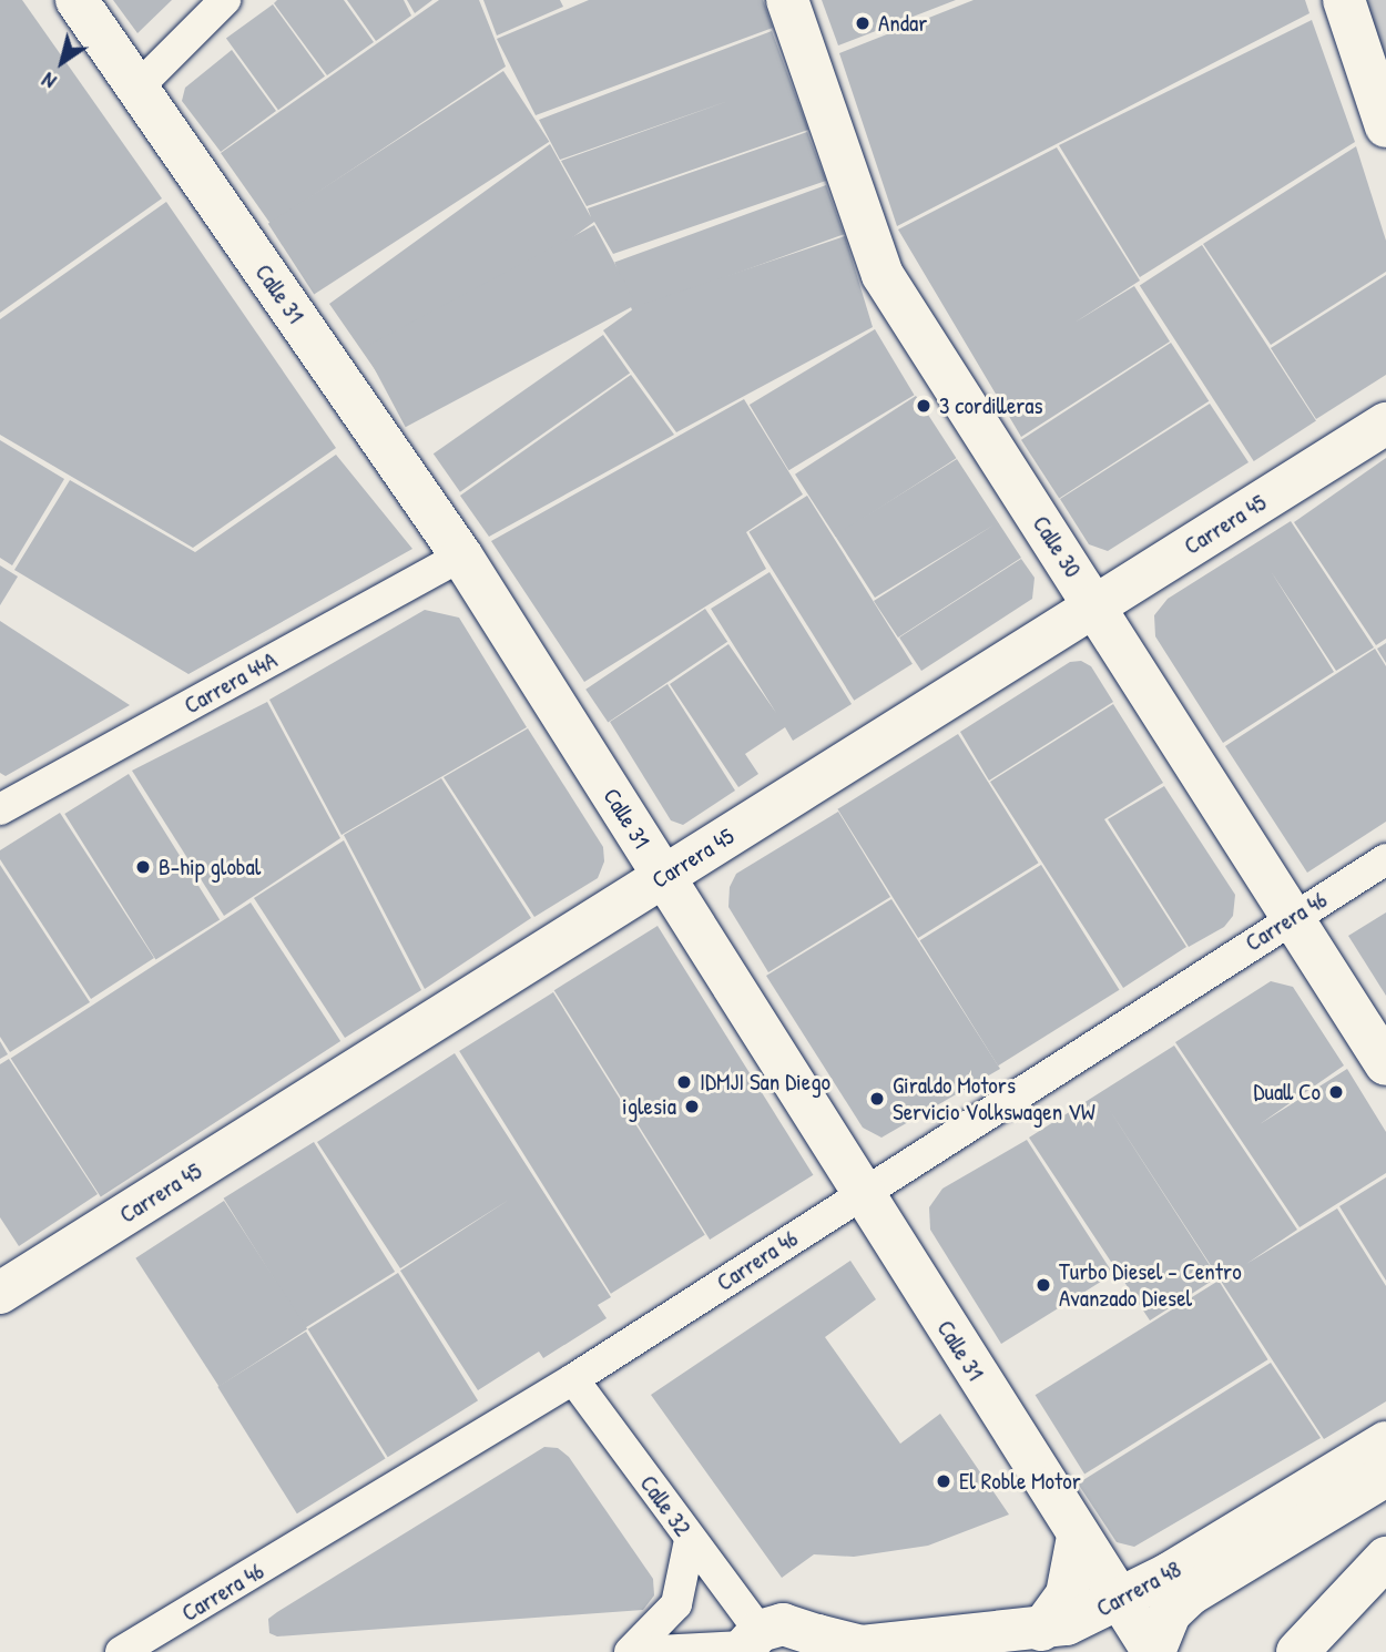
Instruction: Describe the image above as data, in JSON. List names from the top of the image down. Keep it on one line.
{"streets":{"street":["Calle 31","Carrera 45","Calle 30","Carrera 44A","Carrera 46","Calle 32","Carrera 48"]},"crossings":[["Calle 31","Carrera 45"],["Calle 31","Carrera 44A"],["Calle 31","Carrera 46"],["Calle 31","Carrera 48"],["Carrera 45","Calle 30"],["Calle 30","Carrera 46"],["Carrera 46","Calle 32"]],"places":["Andar","3 cordilleras","B-hip global","IDMJI San Diego","Duall Co","Giraldo Motors Servicio Volkswagen VW","iglesia","Turbo Diesel - Centro Avanzado Diesel","El Roble Motor"],"north":"bottom left"}
